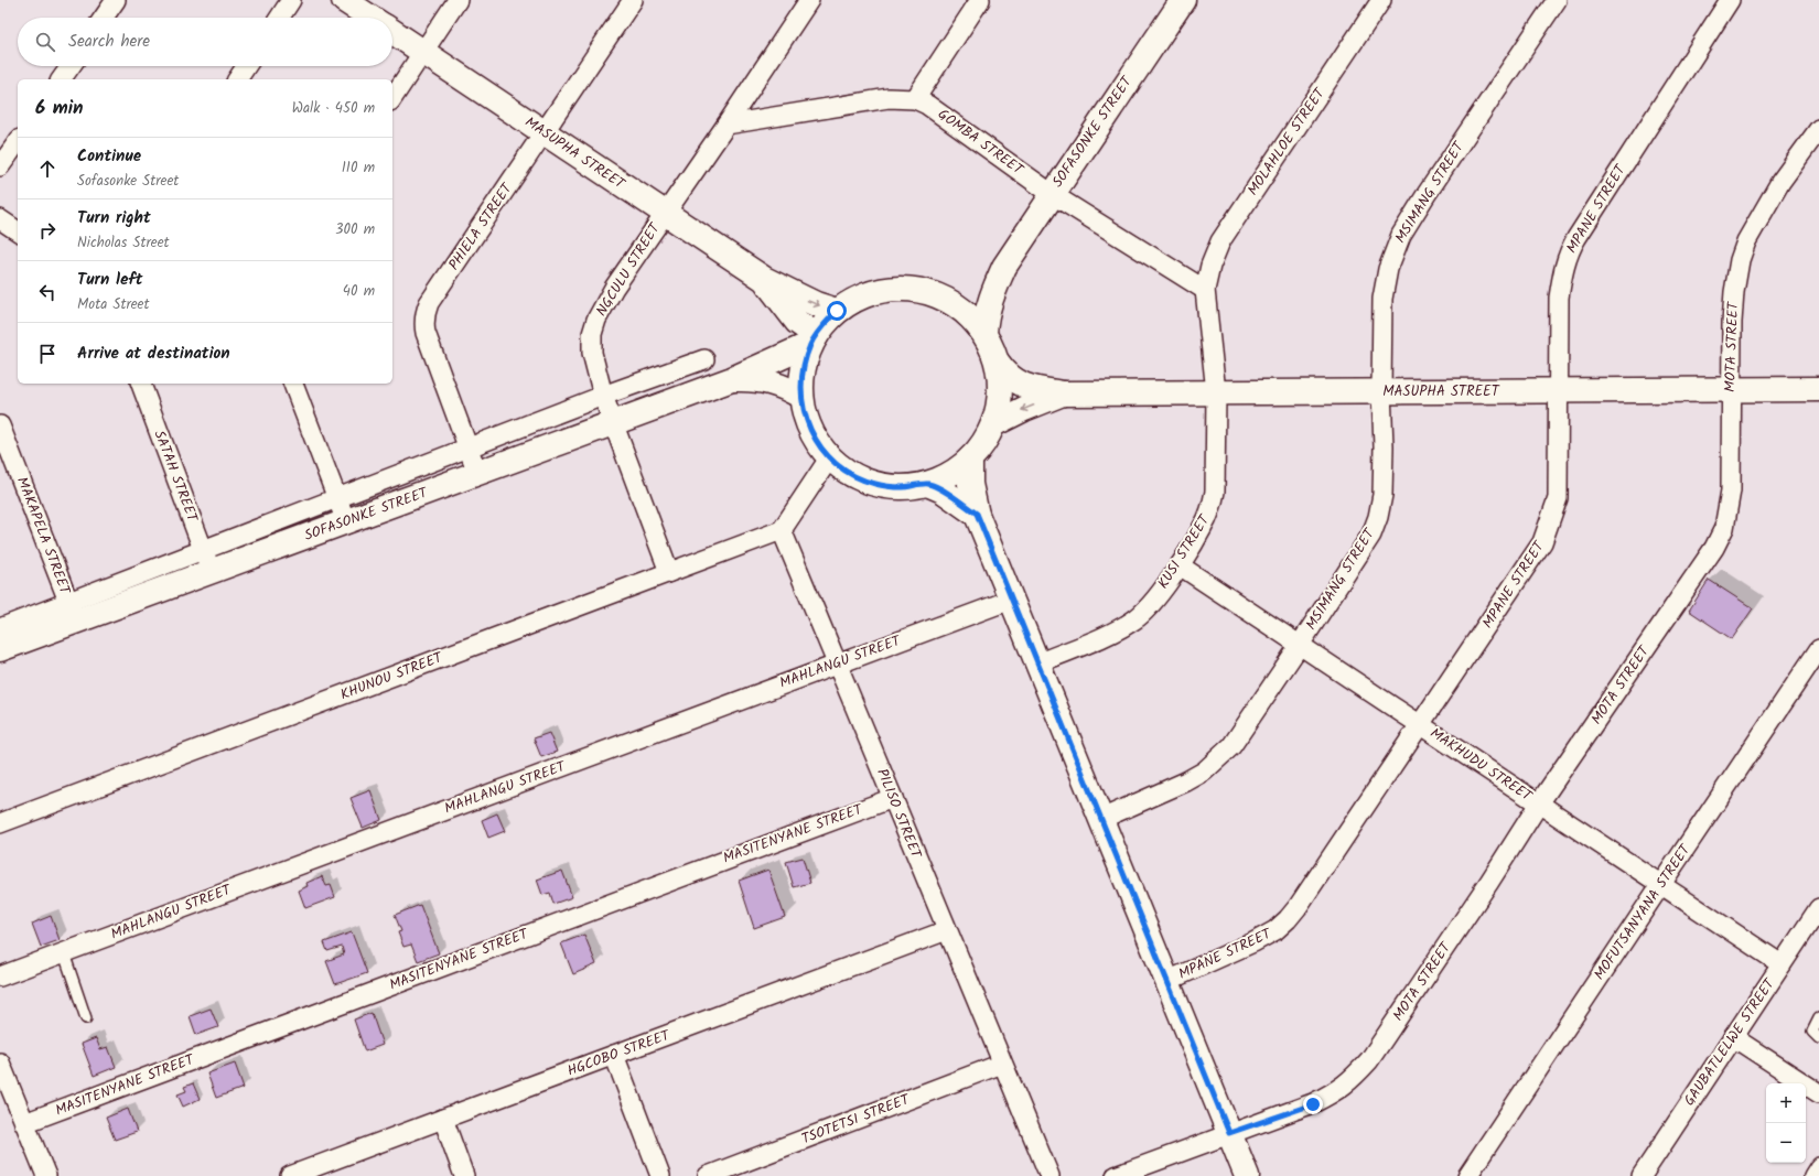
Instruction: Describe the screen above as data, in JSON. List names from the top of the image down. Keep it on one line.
{"streets":{"main road":["SOFASONKE STREET","MASUPHA STREET"],"street":["GOMBA STREET","MOLAHLOE STREET","MSIMANG STREET","MPANE STREET","PHIELA STREET","NGCULU STREET","MOTA STREET","SATAH STREET","MAKAPELA STREET","KUSI STREET","MAHLANGU STREET","KHUNOU STREET","MAKHUDU STREET","PILISO STREET","MASITENYANE STREET","MOFUTSANYANA STREET","GAUBATLELWE STREET","HGCOBO STREET","TSOTETSI STREET"]},"crossings":[["SOFASONKE STREET","GOMBA STREET"],["SOFASONKE STREET","MASUPHA STREET"],["SOFASONKE STREET","PHIELA STREET"],["SOFASONKE STREET","NGCULU STREET"],["SOFASONKE STREET","SATAH STREET"],["SOFASONKE STREET","MAKAPELA STREET"],["GOMBA STREET","MOLAHLOE STREET"],["GOMBA STREET","NGCULU STREET"],["GOMBA STREET","KUSI STREET"],["MOLAHLOE STREET","KUSI STREET"],["MASUPHA STREET","MSIMANG STREET"],["MASUPHA STREET","MPANE STREET"],["MASUPHA STREET","PHIELA STREET"],["MASUPHA STREET","NGCULU STREET"],["MASUPHA STREET","MOTA STREET"],["MASUPHA STREET","KUSI STREET"],["MSIMANG STREET","MAKHUDU STREET"],["MPANE STREET","MAKHUDU STREET"],["NGCULU STREET","KHUNOU STREET"],["MOTA STREET","MAKHUDU STREET"],["KUSI STREET","MAKHUDU STREET"],["MAHLANGU STREET","PILISO STREET"],["KHUNOU STREET","PILISO STREET"],["MAKHUDU STREET","MOFUTSANYANA STREET"],["MAKHUDU STREET","GAUBATLELWE STREET"],["PILISO STREET","MASITENYANE STREET"],["PILISO STREET","HGCOBO STREET"],["PILISO STREET","TSOTETSI STREET"]],"page":{"search":"Search here","heading":["6 min","Walk · 450 m"],"list":[["Continue","Sofasonke Street","110 m"],["Turn right","Nicholas Street","300 m"],["Turn left","Mota Street","40 m"],"Arrive at destination"],"map_buttons":["+","−"]}}
